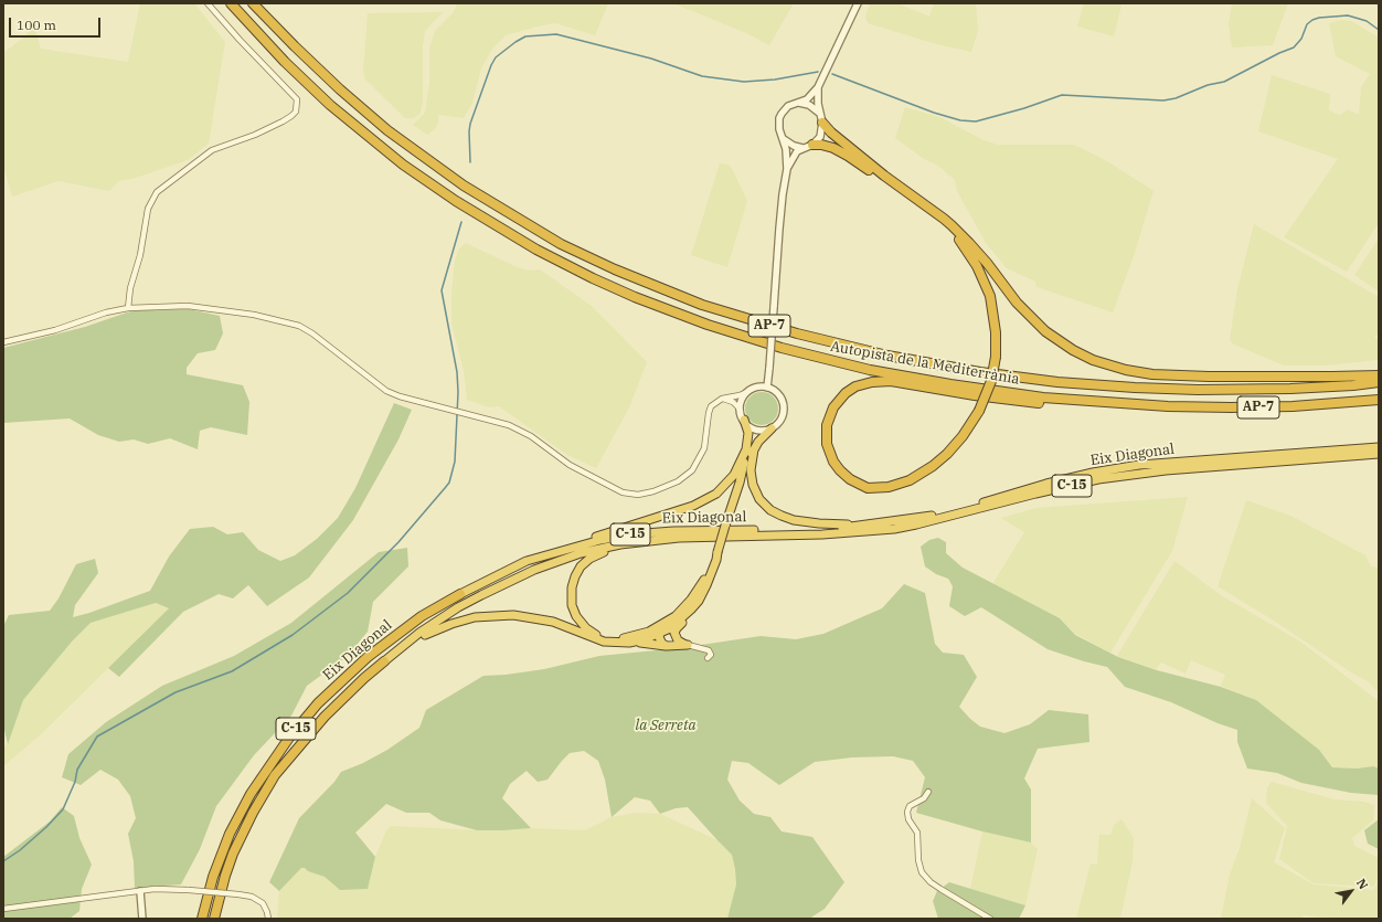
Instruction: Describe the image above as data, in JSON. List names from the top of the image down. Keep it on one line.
{"streets":{"highway":["AP-7","Autopista de la Mediterrània","Eix Diagonal","C-15"]},"parks":["la Serreta"],"scale_bar":"100 m","north":"top right"}
